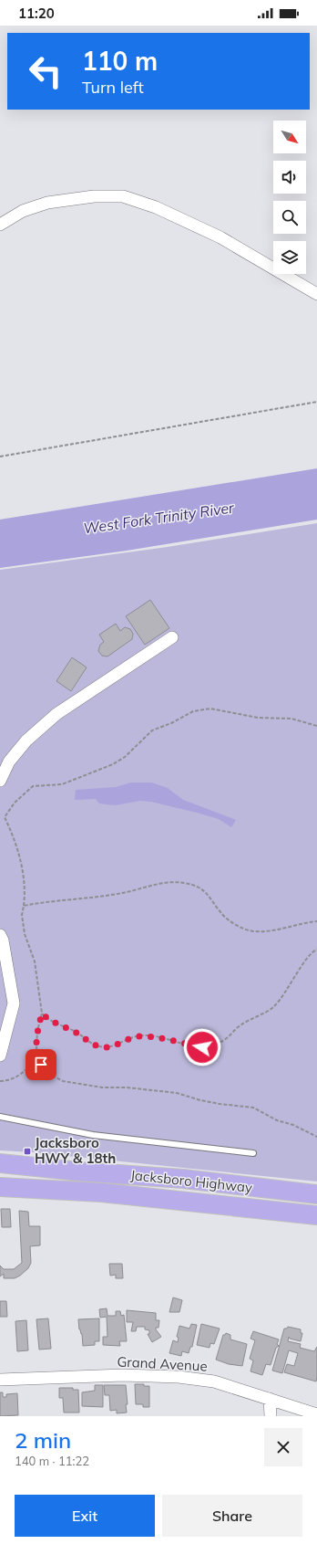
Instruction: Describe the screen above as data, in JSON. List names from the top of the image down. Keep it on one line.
{"streets":{"main road":["Jacksboro Highway"],"street":["Grand Avenue"]},"water":["West Fork Trinity River"],"places":{"transit":["Jacksboro HWY & 18th"]},"north":"bottom right","page":{"status":"11:20","turn":["110 m","Turn left"],"heading":["2 min","140 m · 11:22"],"buttons":["Exit","Share"]}}
